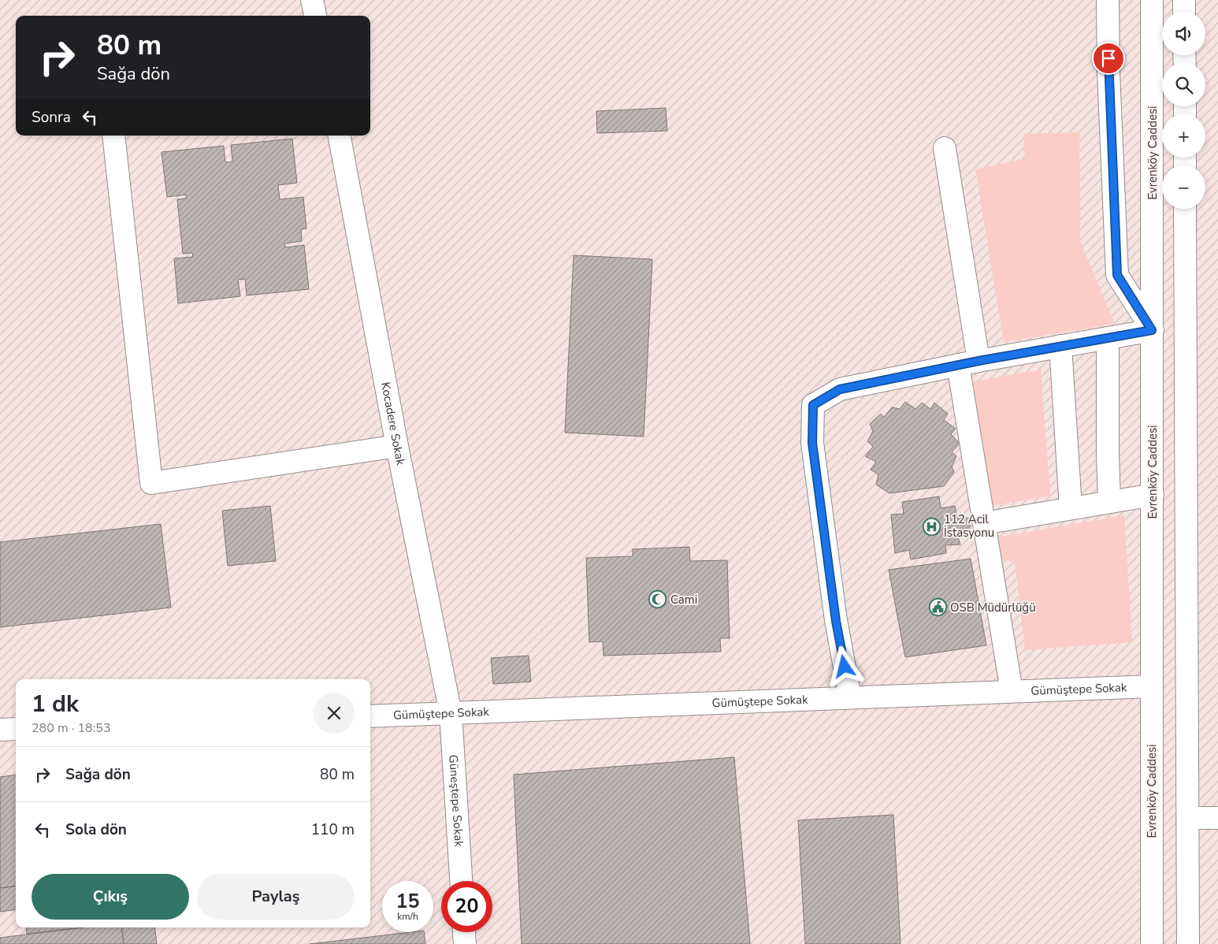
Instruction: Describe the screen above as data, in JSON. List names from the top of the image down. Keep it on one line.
{"streets":{"main road":["Evrenköy Caddesi","Kocadere Sokak","Gümüştepe Sokak","Güneştepe Sokak"]},"crossings":[["Evrenköy Caddesi","Gümüştepe Sokak"],["Kocadere Sokak","Gümüştepe Sokak"],["Kocadere Sokak","Güneştepe Sokak"],["Gümüştepe Sokak","Güneştepe Sokak"]],"places":{"hospital":["112 Acil İstasyonu"],"mosque":["Cami"],"public building":["OSB Müdürlüğü"]},"page":{"map_buttons":["+","−"],"turn":["80 m","Sağa dön"],"then":"Sonra","heading":["1 dk","280 m · 18:53"],"list":[{"name":"Sağa dön","value":"80 m"},{"name":"Sola dön","value":"110 m"}],"buttons":["Çıkış","Paylaş"],"speed":"15 km/h","limit":"20"}}
